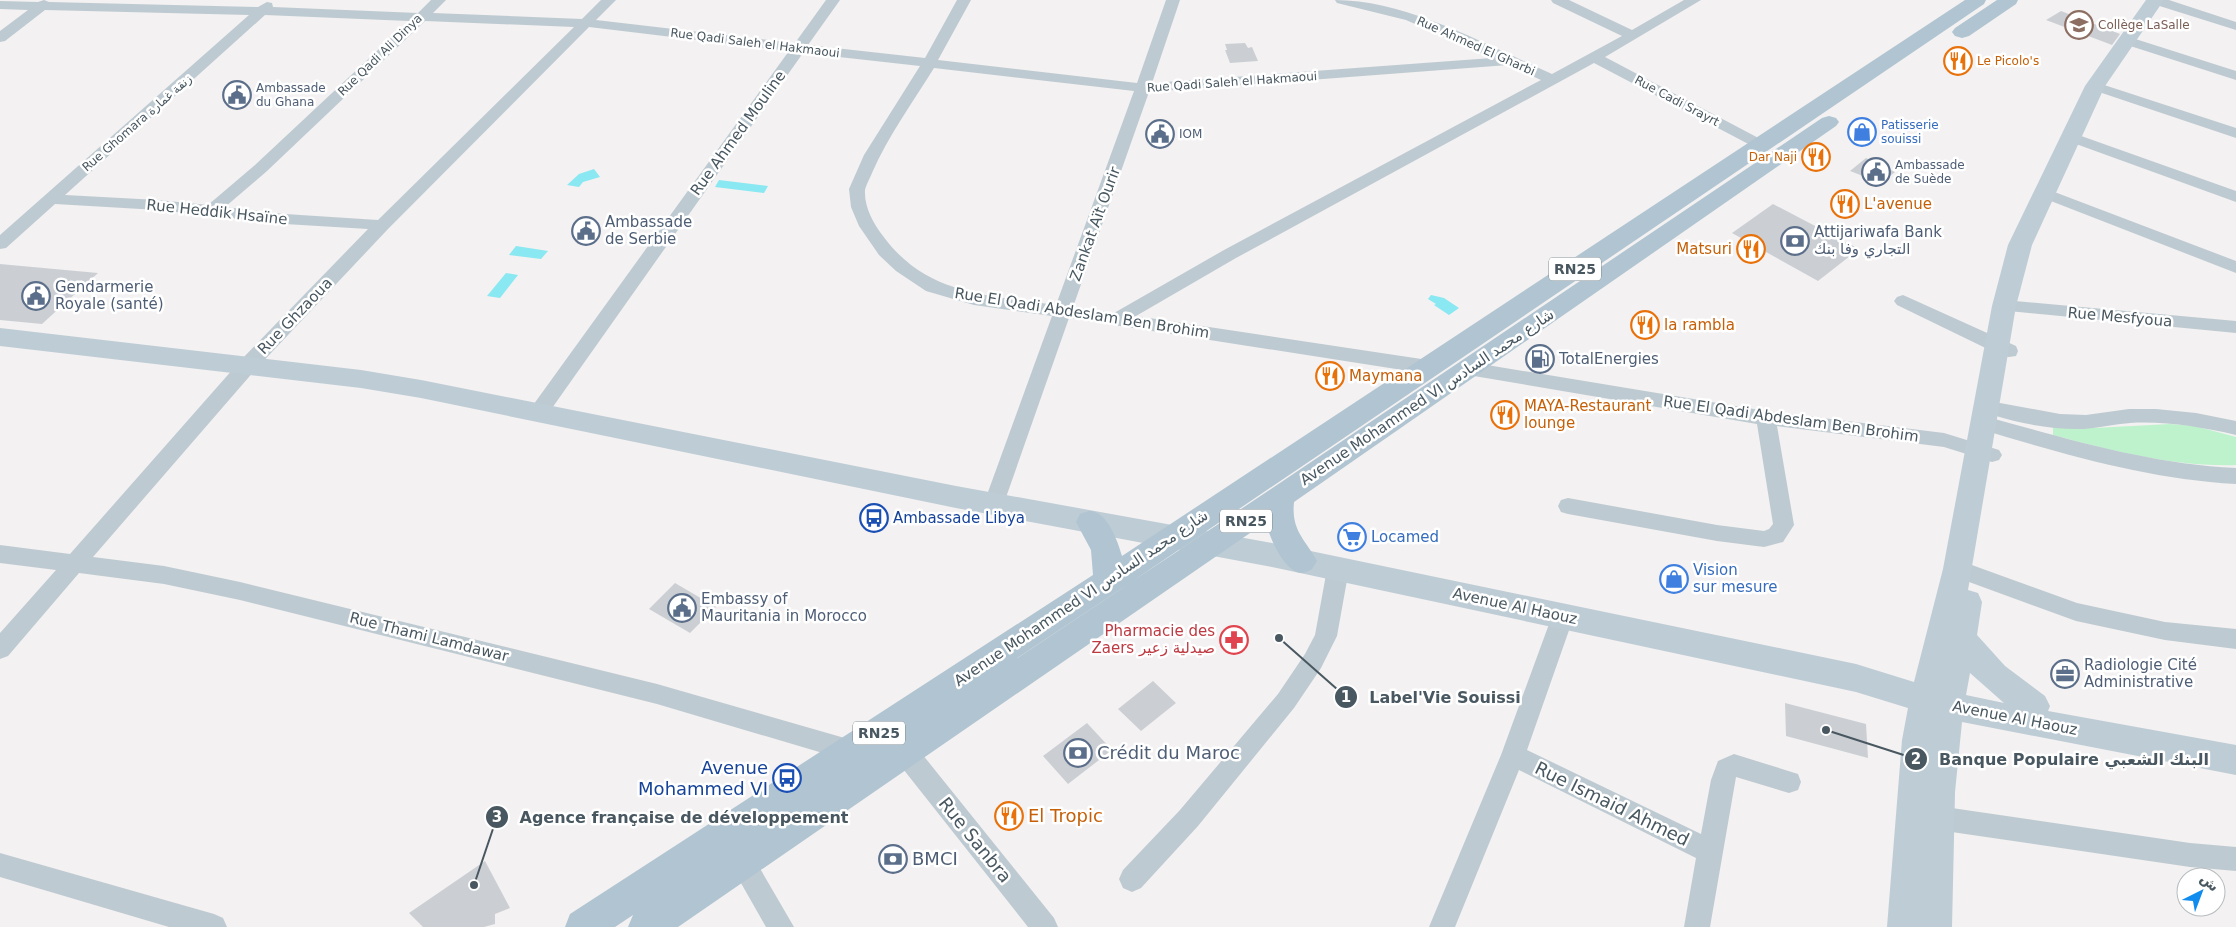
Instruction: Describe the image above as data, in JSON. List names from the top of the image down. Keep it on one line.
{"streets":{"main road":["RN25","Avenue Mohammed VI شارع محمد السادس","Avenue Al Haouz"],"street":["Rue Qadi Saleh el Hakmaoui","Rue Ahmed El Gharbi","Rue Qadi Ali Dinya","Rue Cadi Srayrt","Rue Ghomara زنقة غمارة","Rue Ahmed Mouline","Rue Heddik Hsaïne","Zankat Aït Ourir","Rue El Qadi Abdeslam Ben Brohim","Rue Ghzaoua","Rue Mesfyoua","Rue Thami Lamdawar","Rue Ismaid Ahmed","Rue Sanbra"]},"crossings":[["Rue Qadi Saleh el Hakmaoui","Rue Ahmed El Gharbi"],["Rue Qadi Saleh el Hakmaoui","Rue Qadi Ali Dinya"],["Rue Qadi Saleh el Hakmaoui","Rue Ghomara زنقة غمارة"],["Rue Qadi Saleh el Hakmaoui","Rue Ahmed Mouline"],["Rue Qadi Saleh el Hakmaoui","Zankat Aït Ourir"],["Rue Qadi Saleh el Hakmaoui","Rue El Qadi Abdeslam Ben Brohim"],["Rue Qadi Saleh el Hakmaoui","Rue Ghzaoua"],["Rue Qadi Ali Dinya","Rue Heddik Hsaïne"],["Rue Cadi Srayrt","Avenue Mohammed VI شارع محمد السادس"],["Rue Ghomara زنقة غمارة","Rue Heddik Hsaïne"],["Rue Ahmed Mouline","Avenue Al Haouz"],["Rue Heddik Hsaïne","Rue Ghzaoua"],["Zankat Aït Ourir","Rue El Qadi Abdeslam Ben Brohim"],["Zankat Aït Ourir","Avenue Al Haouz"],["Rue El Qadi Abdeslam Ben Brohim","Avenue Mohammed VI شارع محمد السادس"],["Rue Ghzaoua","Avenue Al Haouz"],["Rue Ghzaoua","Rue Thami Lamdawar"],["Avenue Mohammed VI شارع محمد السادس","Avenue Al Haouz"],["Avenue Mohammed VI شارع محمد السادس","Rue Thami Lamdawar"],["Avenue Mohammed VI شارع محمد السادس","Rue Sanbra"]],"places":{"school or university":["Collège LaSalle"],"restaurant":["Le Picolo's","Dar Naji","L'avenue","Matsuri","la rambla","Maymana","MAYA-Restaurant lounge","El Tropic"],"public building":["Ambassade du Ghana","IOM","Ambassade de Suède","Ambassade de Serbie","Gendarmerie Royale (santé)","Embassy of Mauritania in Morocco"],"shop":["Patisserie souissi","Vision sur mesure"],"bank":["Attijariwafa Bank التجاري وفا بنك","Crédit du Maroc","BMCI"],"fuel station":["TotalEnergies"],"bus stop":["Ambassade Libya","Avenue Mohammed VI"],"supermarket":["Locamed"],"other":["Label'Vie Souissi","Banque Populaire البنك الشعبي","Agence française de développement"],"pharmacy":["Pharmacie des Zaers صيدلية زعير"],"office":["Radiologie Cité Administrative"]},"north":"top right"}
